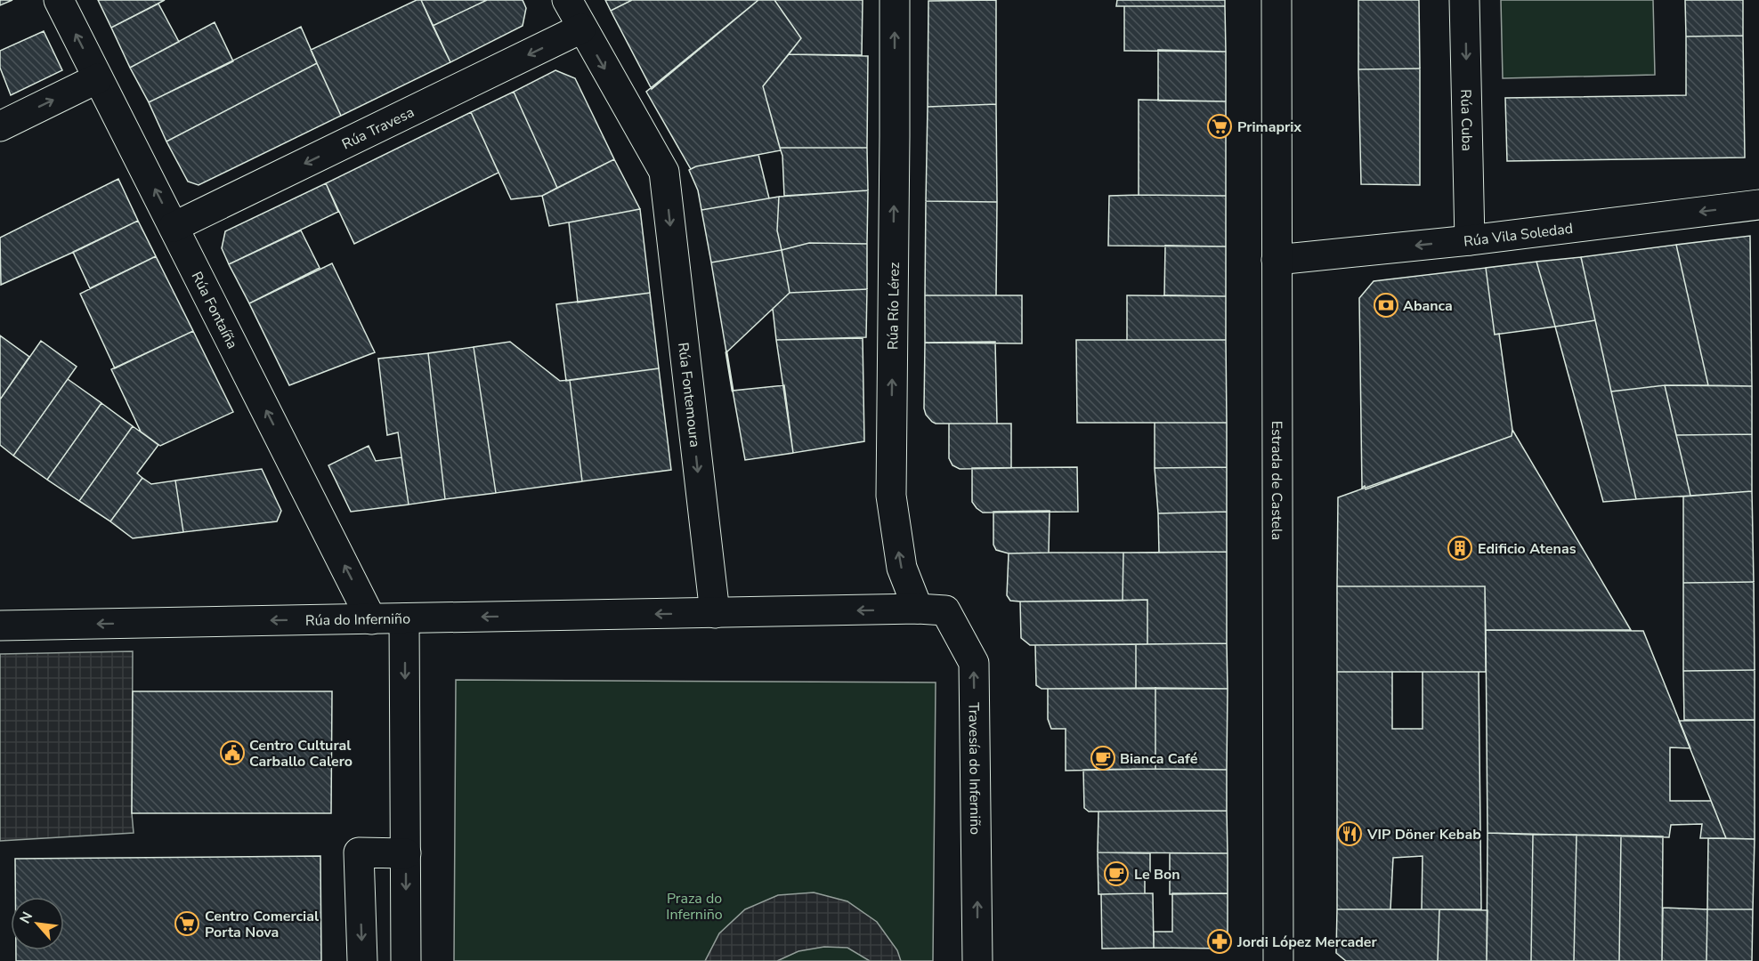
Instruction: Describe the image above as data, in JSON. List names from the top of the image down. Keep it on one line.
{"streets":{"street":["Rúa Cuba","Rúa Travesa","Rúa Vila Soledad","Rúa Río Lérez","Rúa Fontaíña","Rúa Fontemoura","Estrada de Castela","Rúa do Inferniño","Travesía do Inferniño"]},"crossings":[["Rúa Cuba","Rúa Vila Soledad"],["Rúa Travesa","Rúa Fontaíña"],["Rúa Travesa","Rúa Fontemoura"],["Rúa Vila Soledad","Estrada de Castela"],["Rúa Río Lérez","Travesía do Inferniño"],["Rúa Fontaíña","Rúa do Inferniño"],["Rúa Fontemoura","Rúa do Inferniño"]],"one_way":["Rúa Cuba","Rúa Travesa","Rúa Vila Soledad","Rúa Río Lérez","Rúa Fontaíña","Rúa Fontemoura","Rúa do Inferniño","Travesía do Inferniño"],"parks":["Praza do Inferniño"],"places":{"supermarket":["Primaprix","Centro Comercial Porta Nova"],"bank":["Abanca"],"building":["Edificio Atenas"],"public building":["Centro Cultural Carballo Calero"],"cafe":["Bianca Café","Le Bon"],"restaurant":["VIP Döner Kebab"],"pharmacy":["Jordi López Mercader"]},"north":"top left"}
